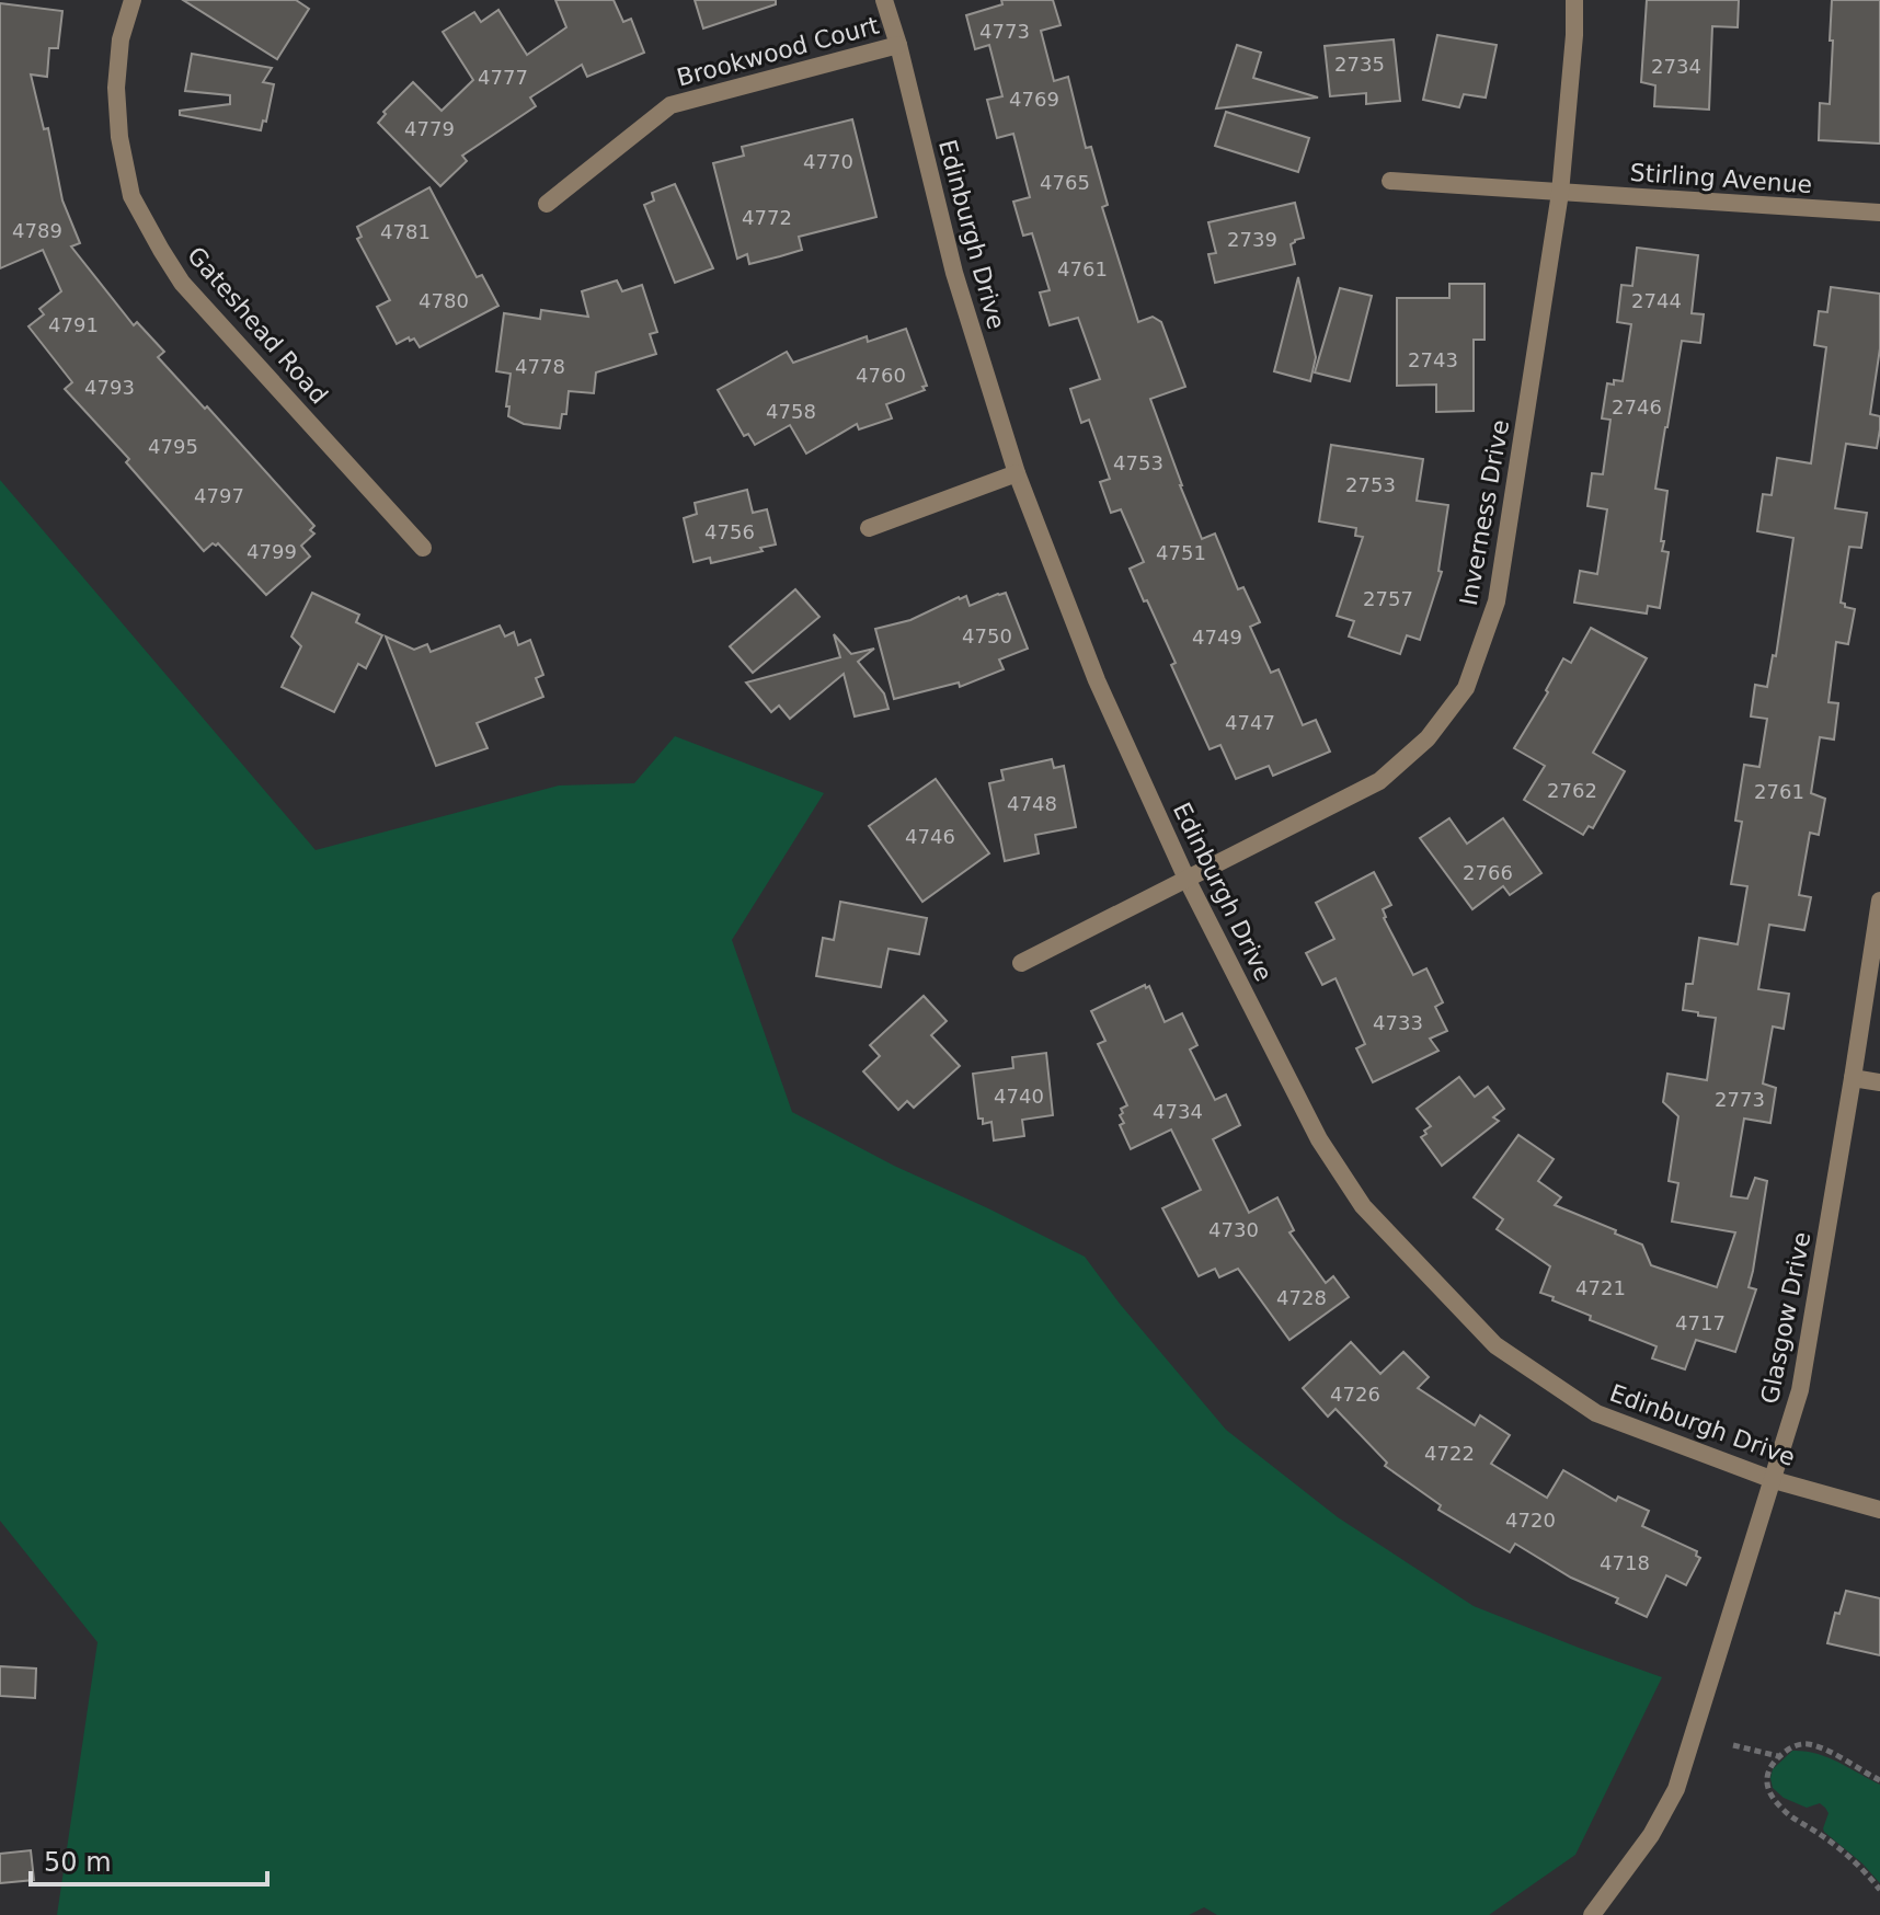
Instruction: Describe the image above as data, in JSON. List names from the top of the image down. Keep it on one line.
{"streets":{"street":["Brookwood Court","Stirling Avenue","Edinburgh Drive","Gateshead Road","Inverness Drive","Glasgow Drive"]},"crossings":[["Brookwood Court","Edinburgh Drive"],["Stirling Avenue","Inverness Drive"],["Edinburgh Drive","Inverness Drive"],["Edinburgh Drive","Glasgow Drive"]],"house_numbers":["4773","2735","2734","4777","4769","4779","4770","4765","4772","4789","4781","2739","4761","4780","2744","4791","2743","4778","4760","4793","2746","4758","4795","4753","2753","4797","4756","4799","4751","2757","4750","4749","4747","2762","2761","4748","4746","2766","4733","4740","2773","4734","4730","4721","4728","4717","4726","4722","4720","4718"],"scale_bar":"50 m"}
